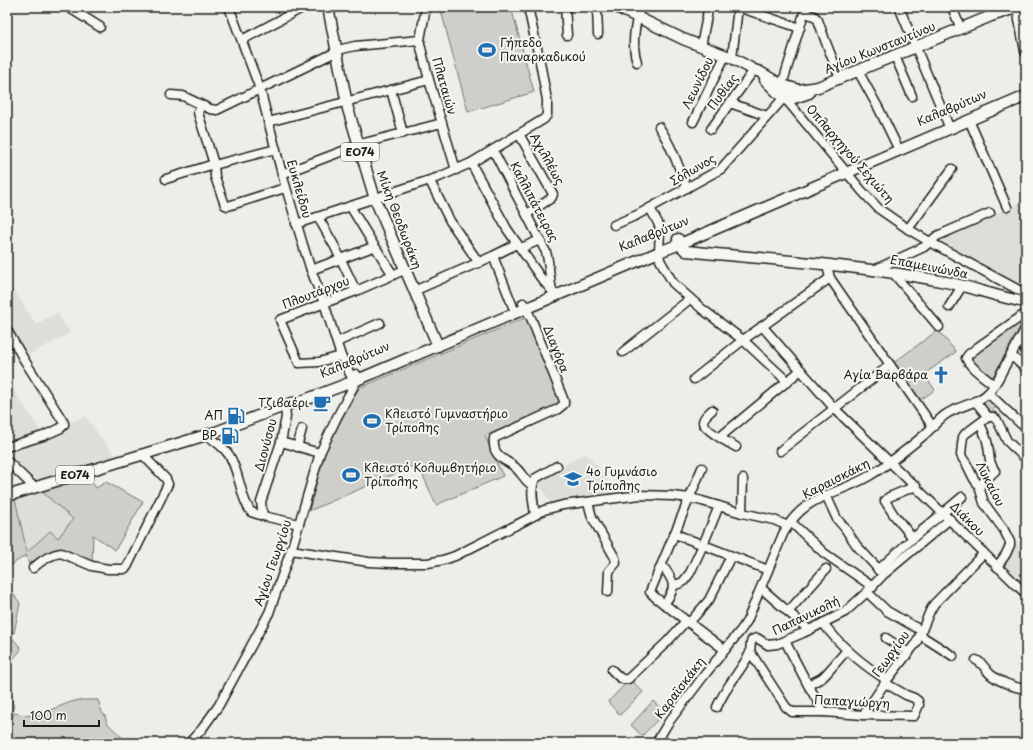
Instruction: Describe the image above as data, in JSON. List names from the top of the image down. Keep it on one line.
{"streets":{"main road":["Αγίου Κωνσταντίνου","Καλαβρύτων","ΕΟ74","Μίκη Θεοδωράκη","Επαμεινώνδα"],"street":["Λεωνίδου","Πλαταιών","Πυθίας","Οπλαρχηγού Σεχιώτη","Αχιλλέως","Σόλωνος","Ευκλείδου","Καλλιπάτειρας","Πλουτάρχου","Διαγόρα","Διονύσου","Καραισκάκη","Λυκαίου","Διάκου","Αγίου Γεωργίου","Παπανικολή","Γεωργίου","Καραϊσκάκη","Παπαγιώργη"]},"crossings":[["Αγίου Κωνσταντίνου","Λεωνίδου"],["Αγίου Κωνσταντίνου","Πυθίας"],["Αγίου Κωνσταντίνου","Οπλαρχηγού Σεχιώτη"],["Αγίου Κωνσταντίνου","Σόλωνος"],["Καλαβρύτων","ΕΟ74"],["Καλαβρύτων","Οπλαρχηγού Σεχιώτη"],["Καλαβρύτων","Ευκλείδου"],["Καλαβρύτων","Καλλιπάτειρας"],["Καλαβρύτων","Μίκη Θεοδωράκη"],["Καλαβρύτων","Επαμεινώνδα"],["Καλαβρύτων","Διαγόρα"],["Καλαβρύτων","Διονύσου"],["Καλαβρύτων","Αγίου Γεωργίου"],["Οπλαρχηγού Σεχιώτη","Σόλωνος"],["Αχιλλέως","Καλλιπάτειρας"],["Ευκλείδου","Πλουτάρχου"],["Ευκλείδου","Αγίου Γεωργίου"],["Μίκη Θεοδωράκη","Πλουτάρχου"],["Καραισκάκη","Διάκου"],["Καραισκάκη","Καραϊσκάκη"],["Λυκαίου","Διάκου"],["Διάκου","Γεωργίου"],["Γεωργίου","Παπαγιώργη"]],"places":{"sports":["Γήπεδο Παναρκαδικού","Κλειστό Γυμναστήριο Τρίπολης","Κλειστό Κολυμβητήριο Τρίπολης"],"church":["Αγία Βαρβάρα"],"cafe":["Τζιβαέρι"],"fuel station":["ΑΠ","BP"],"school or university":["4ο Γυμνάσιο Τρίπολης"]},"scale_bar":"100 m"}
